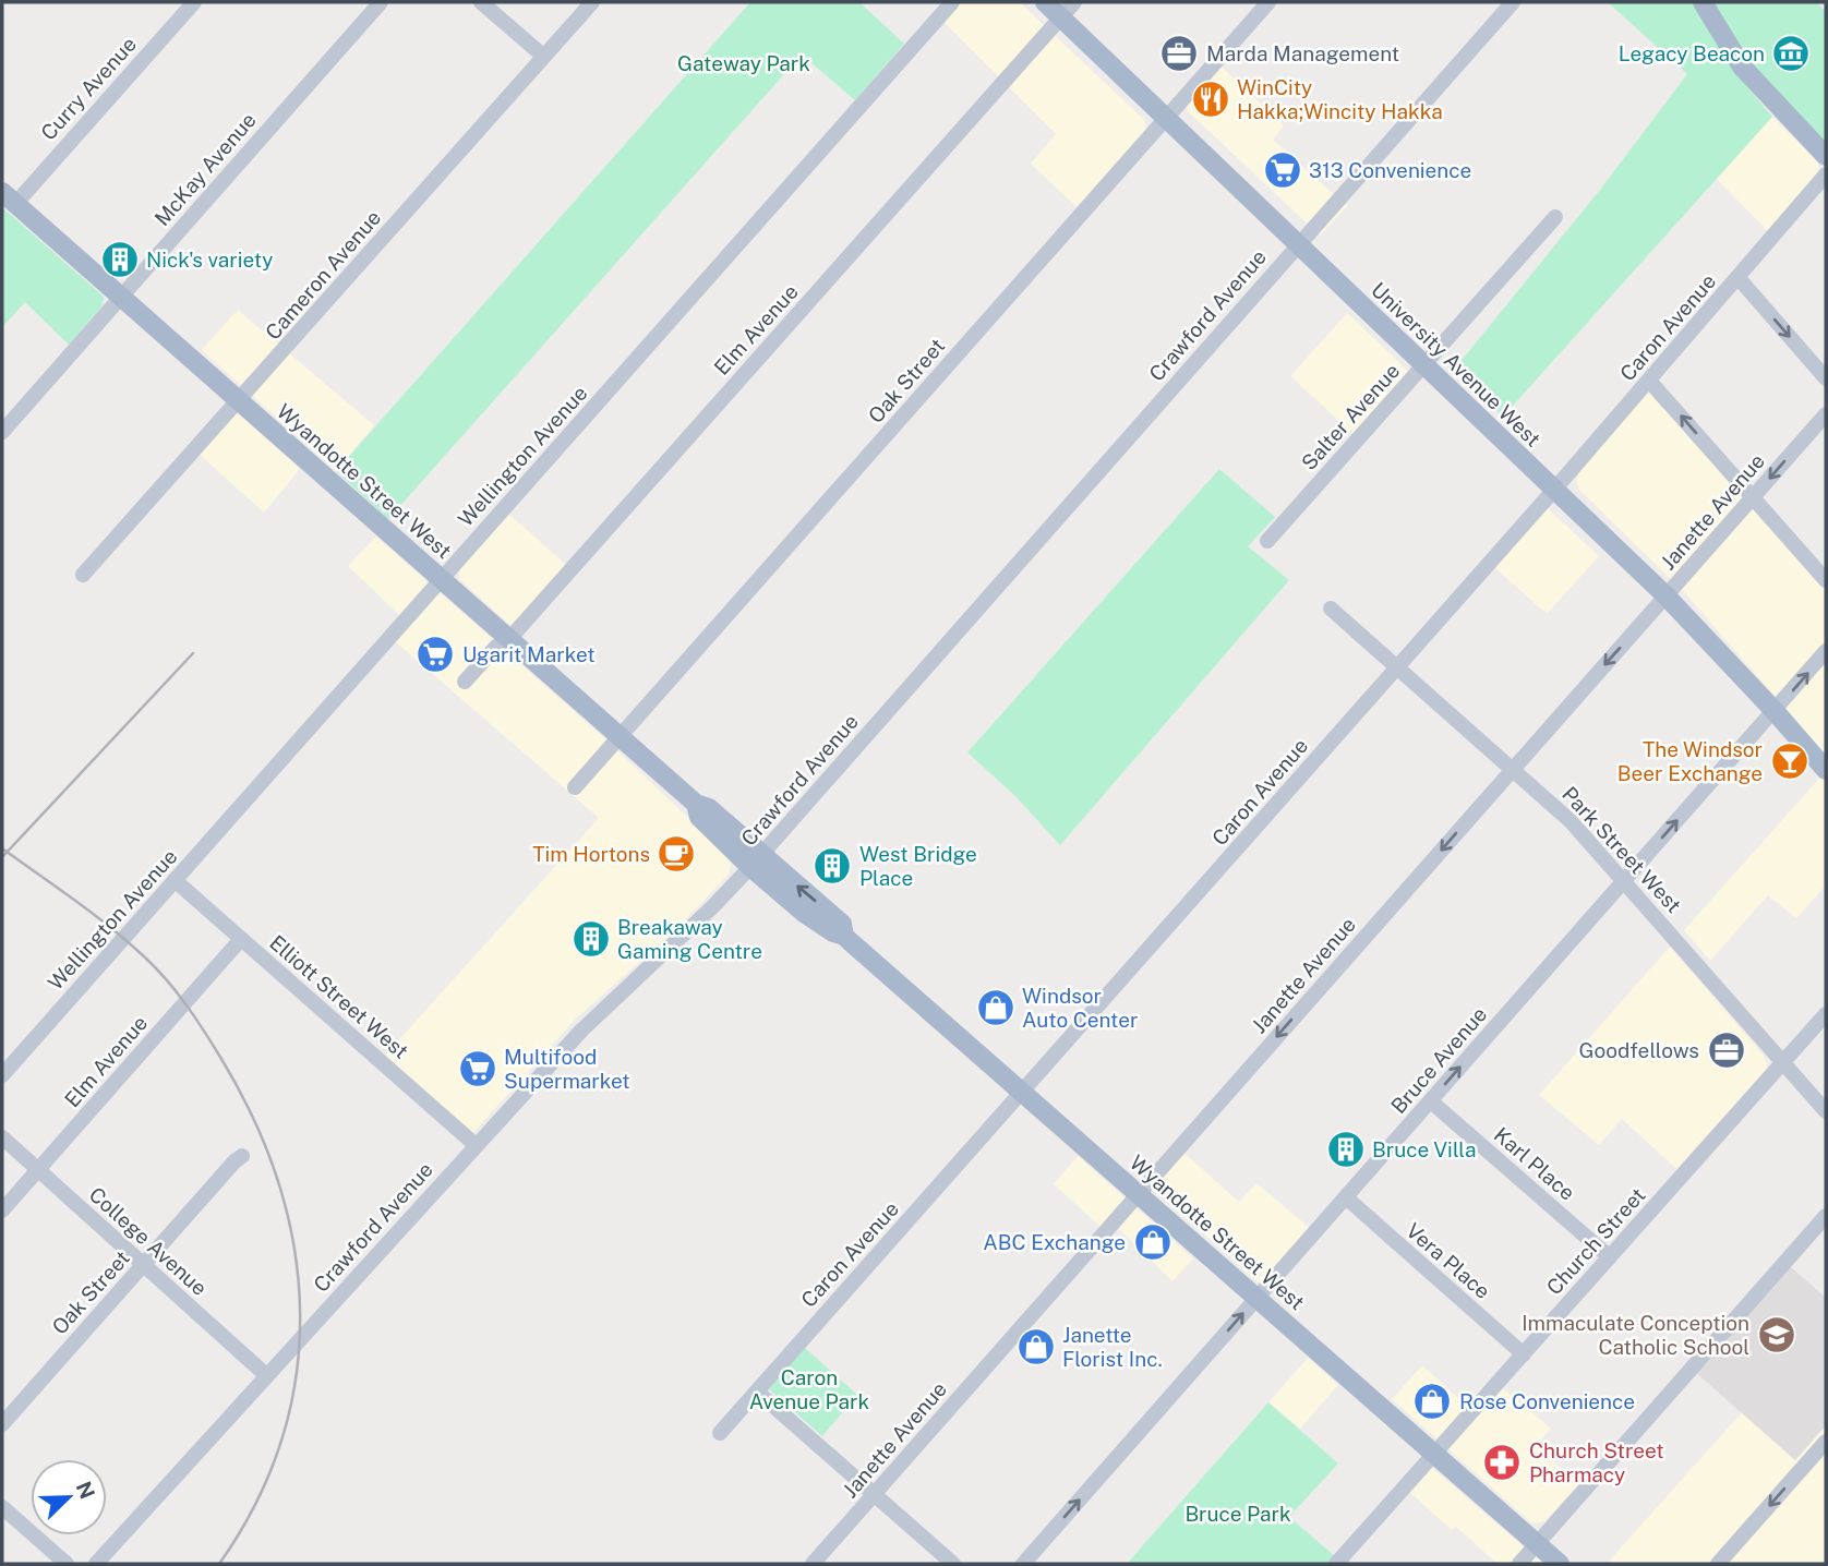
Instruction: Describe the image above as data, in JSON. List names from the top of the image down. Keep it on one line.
{"streets":{"main road":["University Avenue West","Wyandotte Street West"],"street":["Curry Avenue","McKay Avenue","Cameron Avenue","Crawford Avenue","Caron Avenue","Elm Avenue","Oak Street","Salter Avenue","Wellington Avenue","Janette Avenue","Park Street West","Elliott Street West","Bruce Avenue","Karl Place","College Avenue","Church Street","Vera Place"]},"crossings":[["Curry Avenue","Wyandotte Street West"],["McKay Avenue","Wyandotte Street West"],["Cameron Avenue","Wyandotte Street West"],["Crawford Avenue","University Avenue West"],["Crawford Avenue","Wyandotte Street West"],["Crawford Avenue","Elliott Street West"],["Crawford Avenue","College Avenue"],["Caron Avenue","University Avenue West"],["Caron Avenue","Wyandotte Street West"],["Caron Avenue","Park Street West"],["Elm Avenue","University Avenue West"],["Elm Avenue","Wyandotte Street West"],["Elm Avenue","Elliott Street West"],["Elm Avenue","College Avenue"],["University Avenue West","Oak Street"],["University Avenue West","Salter Avenue"],["University Avenue West","Janette Avenue"],["University Avenue West","Bruce Avenue"],["Oak Street","Wyandotte Street West"],["Oak Street","College Avenue"],["Wellington Avenue","Wyandotte Street West"],["Wellington Avenue","Elliott Street West"],["Wyandotte Street West","Janette Avenue"],["Wyandotte Street West","Bruce Avenue"],["Wyandotte Street West","Church Street"],["Janette Avenue","Park Street West"],["Park Street West","Bruce Avenue"],["Park Street West","Church Street"],["Bruce Avenue","Karl Place"],["Bruce Avenue","Vera Place"],["Karl Place","Church Street"],["Church Street","Vera Place"]],"one_way":["Janette Avenue","Bruce Avenue"],"parks":["Gateway Park","Caron Avenue Park","Bruce Park"],"places":{"office":["Marda Management","Goodfellows"],"museum":["Legacy Beacon"],"restaurant":["WinCity Hakka;Wincity Hakka"],"supermarket":["313 Convenience","Ugarit Market","Multifood Supermarket"],"building":["Nick's variety","West Bridge Place","Breakaway Gaming Centre","Bruce Villa"],"bar":["The Windsor Beer Exchange"],"cafe":["Tim Hortons"],"shop":["Windsor Auto Center","ABC Exchange","Janette Florist Inc.","Rose Convenience"],"school or university":["Immaculate Conception Catholic School"],"pharmacy":["Church Street Pharmacy"]},"north":"top right"}
